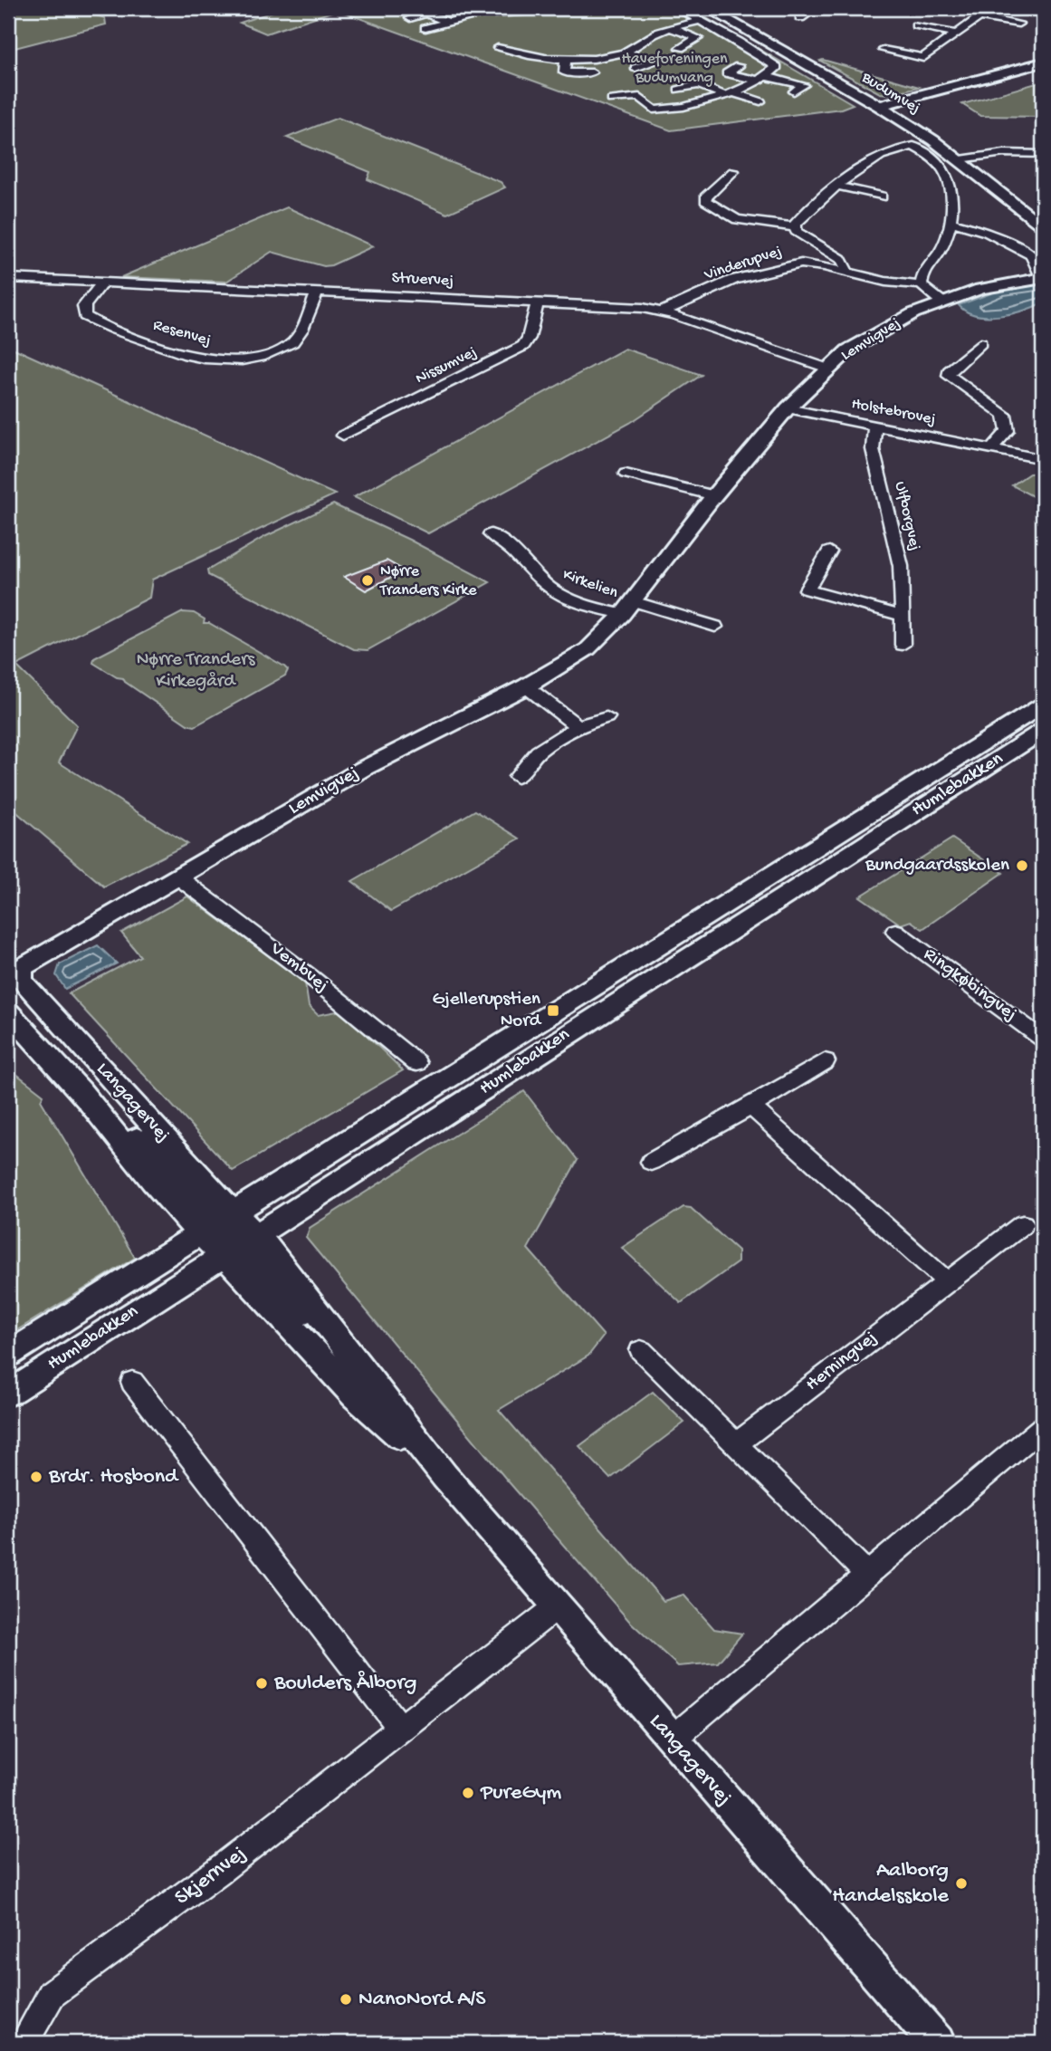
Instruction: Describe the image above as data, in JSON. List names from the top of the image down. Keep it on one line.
{"streets":{"street":["Budumvej","Vinderupvej","Struervej","Resenvej","Lemvigvej","Nissumvej","Holstebrovej","Ulfborgvej","Kirkelien","Humlebakken","Vembvej","Ringkøbingvej","Langagervej","Herningvej","Skjernvej"]},"crossings":[["Vinderupvej","Struervej"],["Struervej","Resenvej"],["Struervej","Lemvigvej"],["Struervej","Nissumvej"],["Lemvigvej","Holstebrovej"],["Lemvigvej","Kirkelien"],["Lemvigvej","Vembvej"],["Lemvigvej","Langagervej"],["Holstebrovej","Ulfborgvej"],["Humlebakken","Langagervej"],["Langagervej","Skjernvej"]],"parks":["Haveforeningen Budumvang","Nørre Tranders Kirkegård"],"places":{"other":["Nørre Tranders Kirke","Bundgaardsskolen","Brdr. Hosbond","Boulders Ålborg","PureGym","Aalborg Handelsskole","NanoNord A/S"],"transit":["Gjellerupstien Nord"]}}
